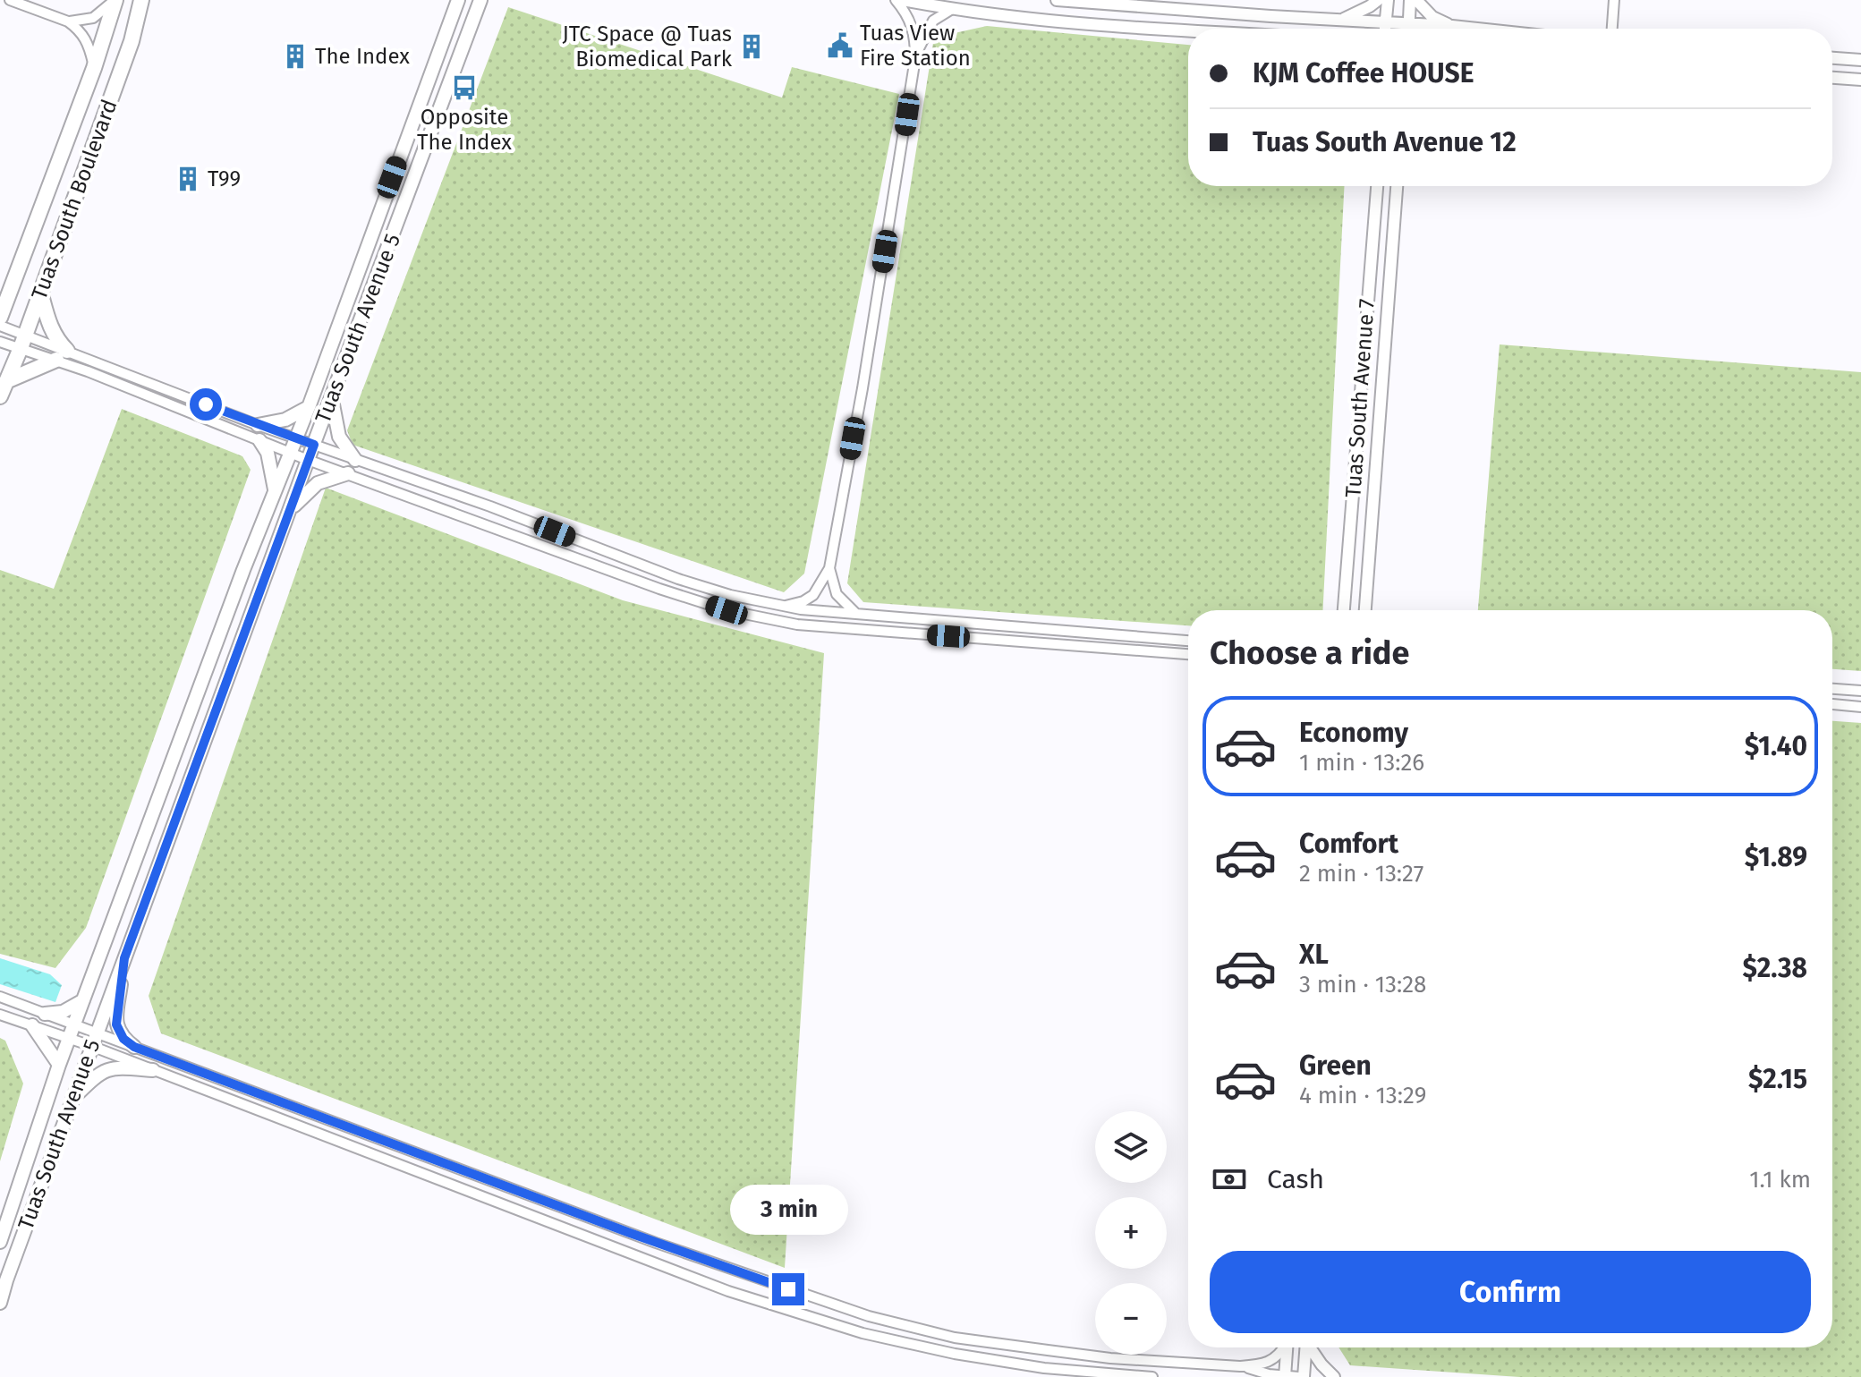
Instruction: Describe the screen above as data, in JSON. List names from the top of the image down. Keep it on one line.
{"streets":{"main road":["Tuas South Boulevard","Tuas South Avenue 5"],"street":["Tuas South Avenue 7"]},"places":{"public building":["Tuas View Fire Station"],"building":["JTC Space @ Tuas Biomedical Park","The Index","T99"],"bus stop":["Opposite The Index"]},"page":{"banner":["KJM Coffee HOUSE","Tuas South Avenue 12"],"heading":"Choose a ride","list":[{"name":"Economy","note":"1 min · 13:26","value":"$1.40"},{"name":"Comfort","note":"2 min · 13:27","value":"$1.89"},{"name":"XL","note":"3 min · 13:28","value":"$2.38"},{"name":"Green","note":"4 min · 13:29","value":"$2.15"}],"map_buttons":["+","−"],"pay":["Cash","1.1 km"],"bubble":"3 min","buttons":"Confirm"}}
